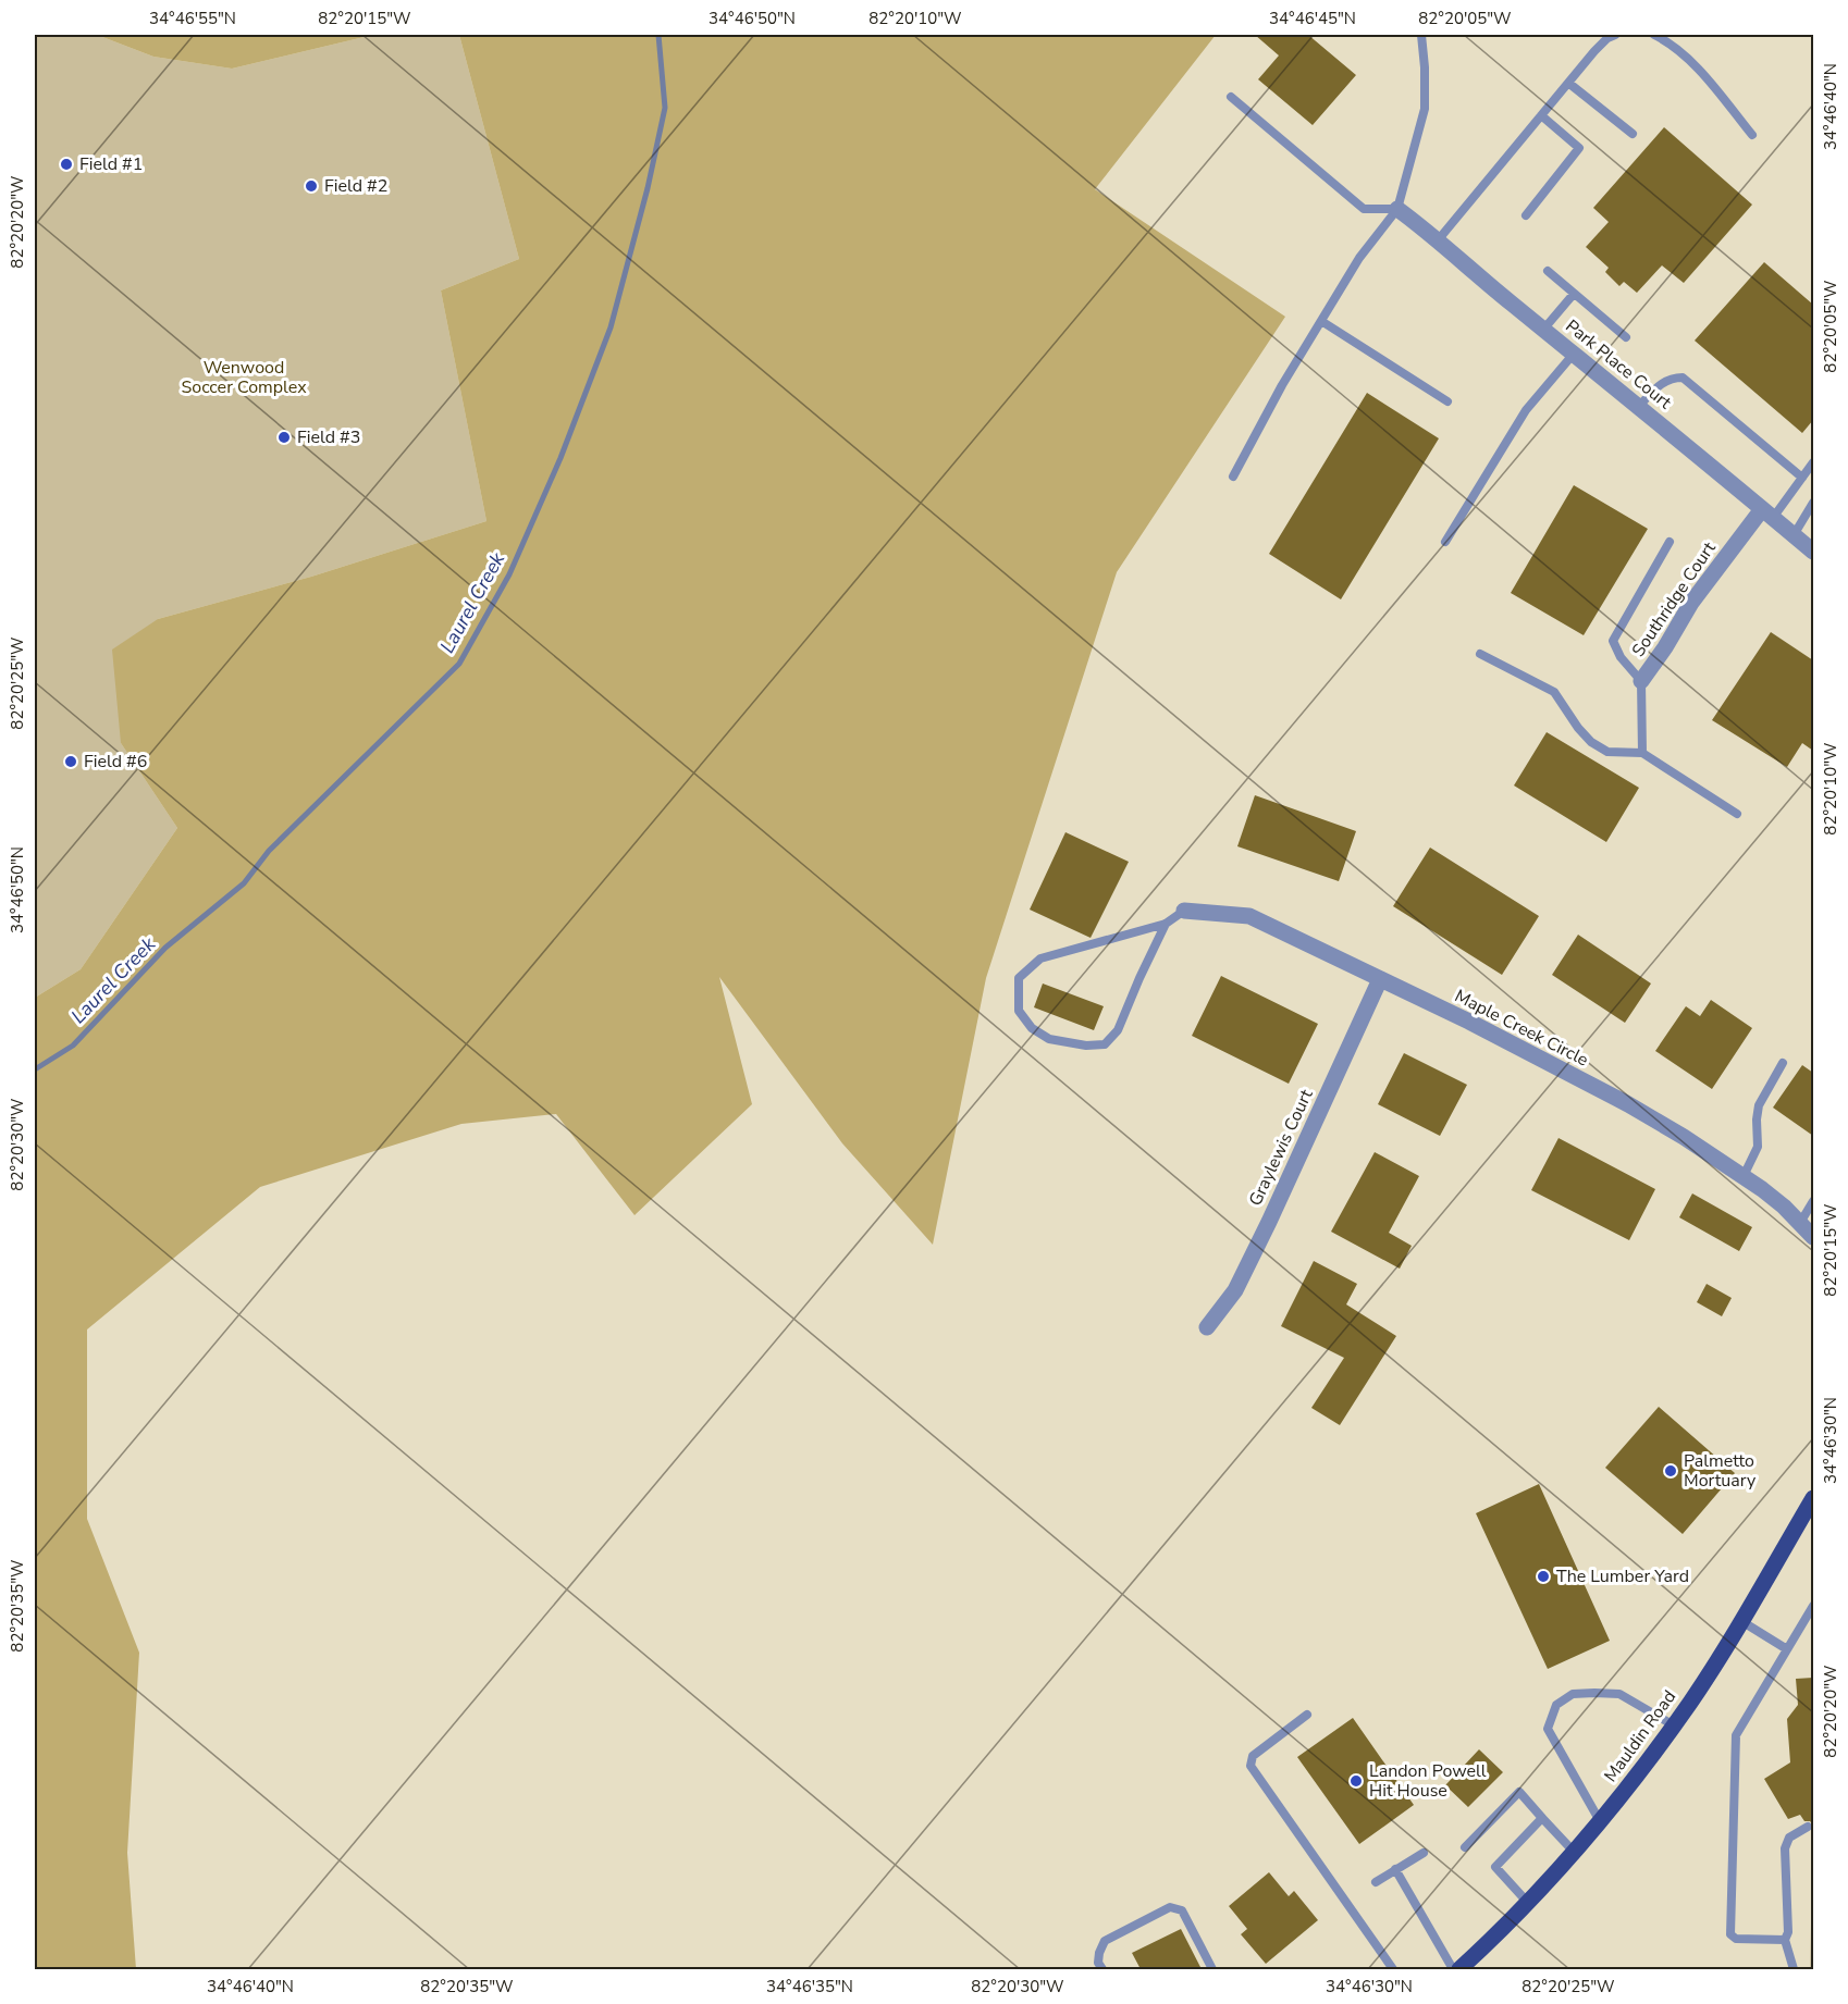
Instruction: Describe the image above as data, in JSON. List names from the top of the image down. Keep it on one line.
{"streets":{"main road":["Mauldin Road"],"street":["Park Place Court","Southridge Court","Maple Creek Circle","Graylewis Court"]},"crossings":[["Park Place Court","Southridge Court"],["Maple Creek Circle","Graylewis Court"]],"water":["Laurel Creek"],"parks":["Wenwood Soccer Complex"],"places":["Field #1","Field #2","Field #3","Field #6","Palmetto Mortuary","The Lumber Yard","Landon Powell Hit House"],"coordinates":["34°46'55\"N","82°20'15\"W","34°46'50\"N","82°20'10\"W","34°46'45\"N","82°20'05\"W","34°46'40\"N","82°20'20\"W","82°20'25\"W","82°20'30\"W","34°46'30\"N","82°20'35\"W","34°46'35\"N"]}
